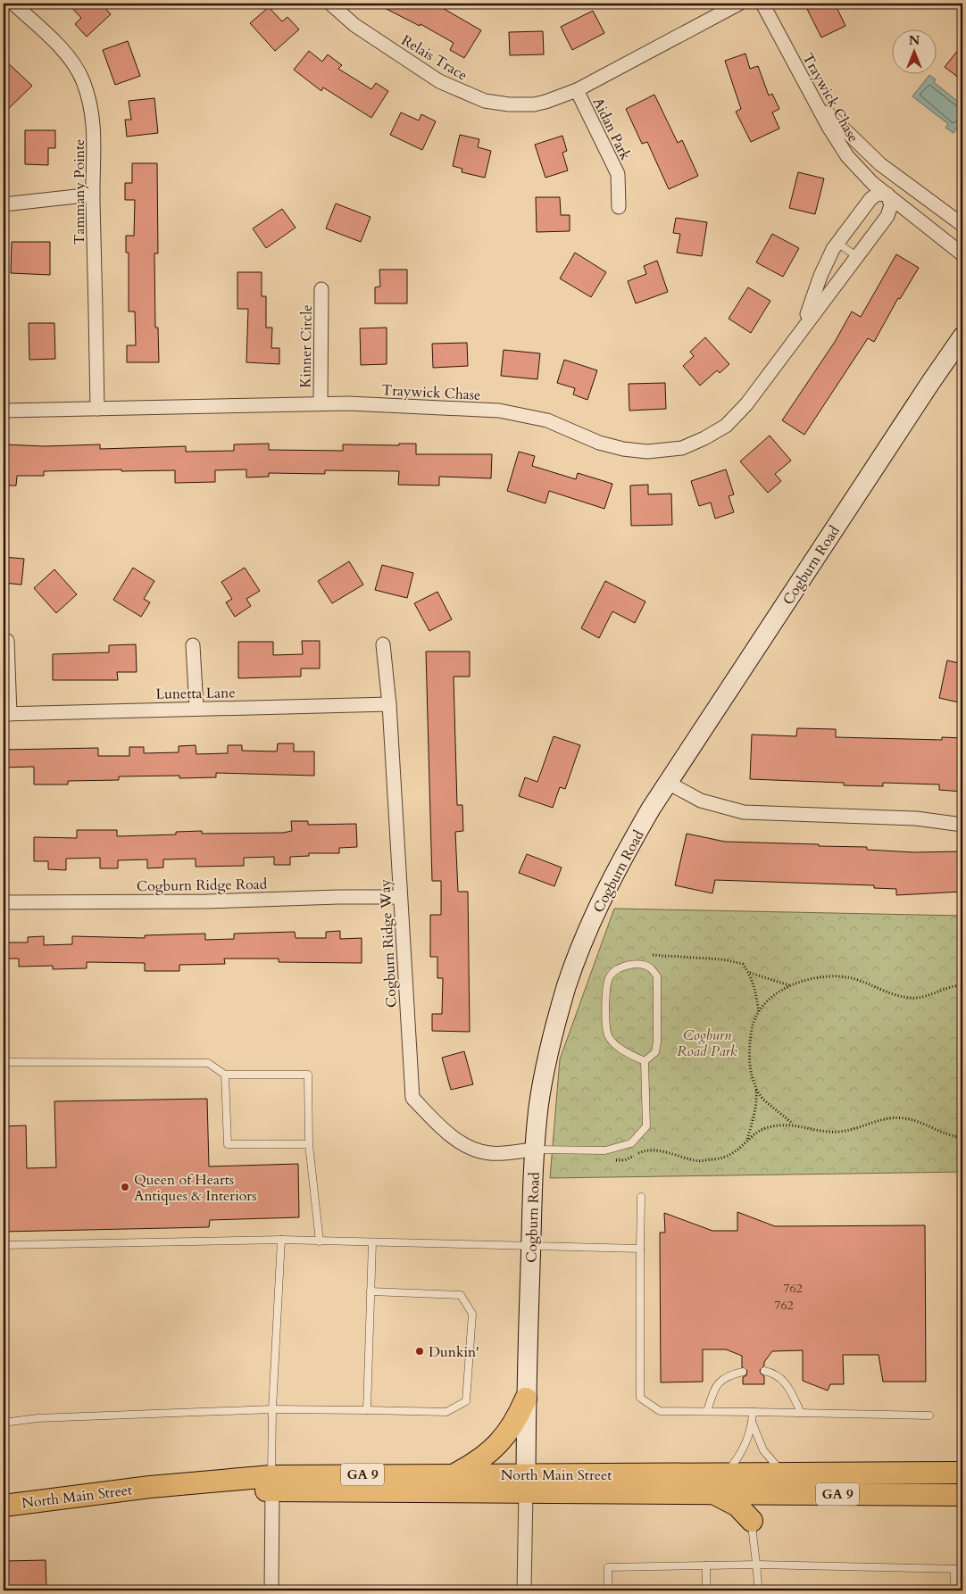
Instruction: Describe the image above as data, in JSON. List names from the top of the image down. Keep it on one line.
{"streets":{"main road":["GA 9","North Main Street"],"street":["Relais Trace","Traywick Chase","Aidan Park","Tammany Pointe","Kinner Circle","Cogburn Road","Lunetta Lane","Cogburn Ridge Road","Cogburn Ridge Way"]},"crossings":[["Relais Trace","Aidan Park"],["Traywick Chase","Tammany Pointe"],["Traywick Chase","Kinner Circle"],["Cogburn Road","Cogburn Ridge Way"],["Cogburn Road","North Main Street"],["Lunetta Lane","Cogburn Ridge Way"],["Cogburn Ridge Road","Cogburn Ridge Way"],["GA 9","North Main Street"]],"parks":["Cogburn Road Park"],"places":["Queen of Hearts Antiques & Interiors","Dunkin'"],"house_numbers":["762","762"],"north":"top"}
